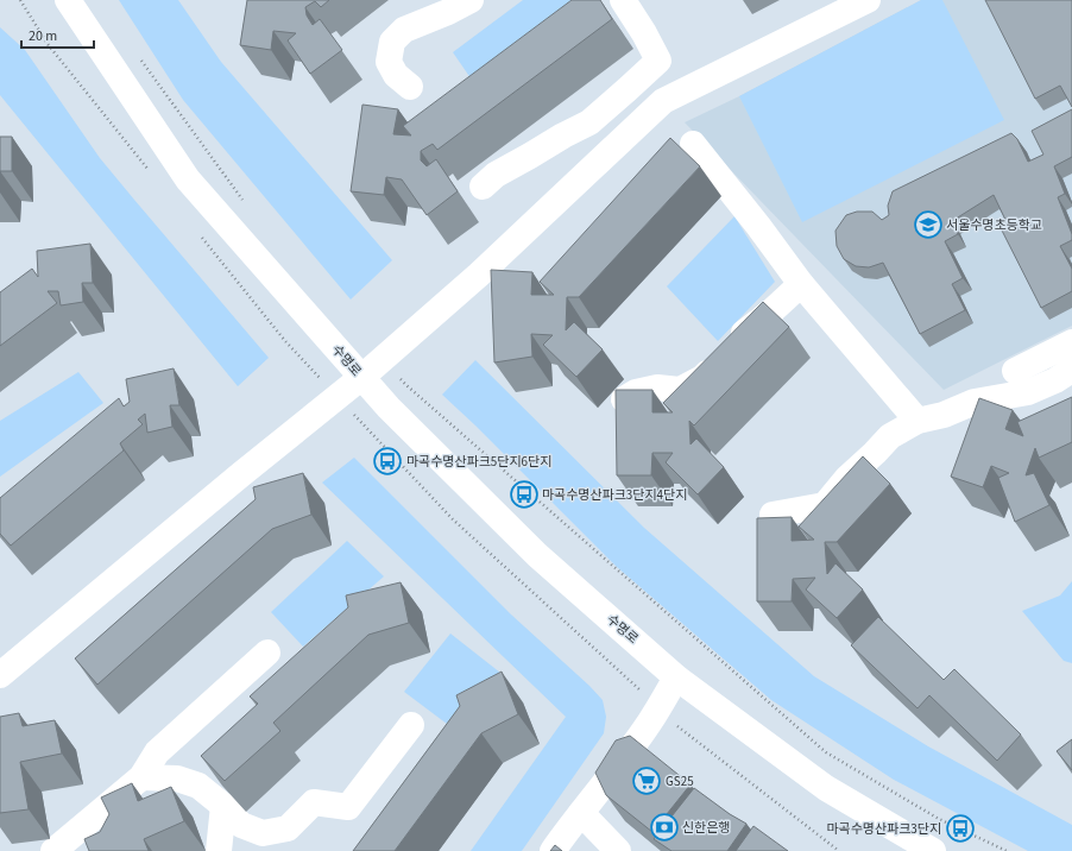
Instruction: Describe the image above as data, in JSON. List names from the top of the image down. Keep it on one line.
{"streets":{"street":["수명로"]},"places":{"school or university":["서울수명초등학교"],"bus stop":["마곡수명산파크5단지6단지","마곡수명산파크3단지4단지","마곡수명산파크3단지"],"supermarket":["GS25"],"bank":["신한은행"]},"scale_bar":"20 m"}
